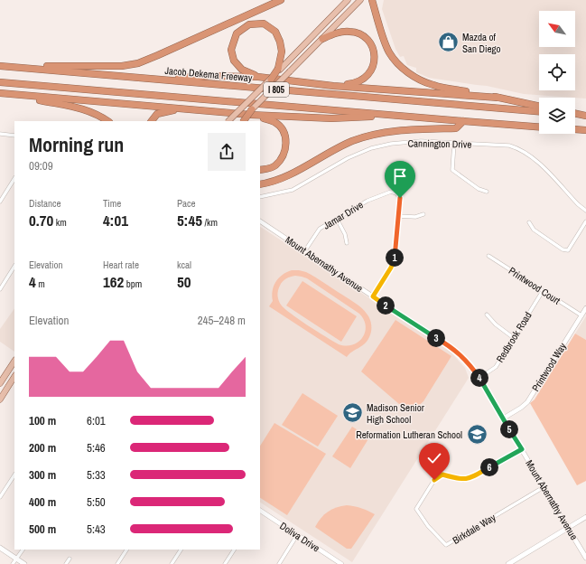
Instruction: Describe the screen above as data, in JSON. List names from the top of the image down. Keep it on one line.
{"streets":{"highway":["Jacob Dekema Freeway","I 805"],"main road":["Mount Abernathy Avenue"],"street":["Cannington Drive","Jamar Drive","Printwood Court","Redbrook Road","Printwood Way","Birkdale Way","Doliva Drive"]},"crossings":[["Jamar Drive","Mount Abernathy Avenue"],["Mount Abernathy Avenue","Redbrook Road"],["Mount Abernathy Avenue","Printwood Way"],["Mount Abernathy Avenue","Birkdale Way"],["Printwood Court","Redbrook Road"],["Printwood Court","Printwood Way"]],"places":{"shop":["Mazda of San Diego"],"school or university":["Madison Senior High School","Reformation Lutheran School"]},"north":"top left","page":{"heading":["Morning run","09:09"],"stats":[["Distance","0.70 km"],["Time","4:01"],["Pace","5:45 /km"],["Elevation","4 m"],["Heart rate","162 bpm"],["kcal","50"]],"pins":["1","2","3","4","5","6"],"chart":["Elevation","245–248 m"],"list":[{"name":"100 m","note":"6:01"},{"name":"200 m","note":"5:46"},{"name":"300 m","note":"5:33"},{"name":"400 m","note":"5:50"},{"name":"500 m","note":"5:43"}]}}
